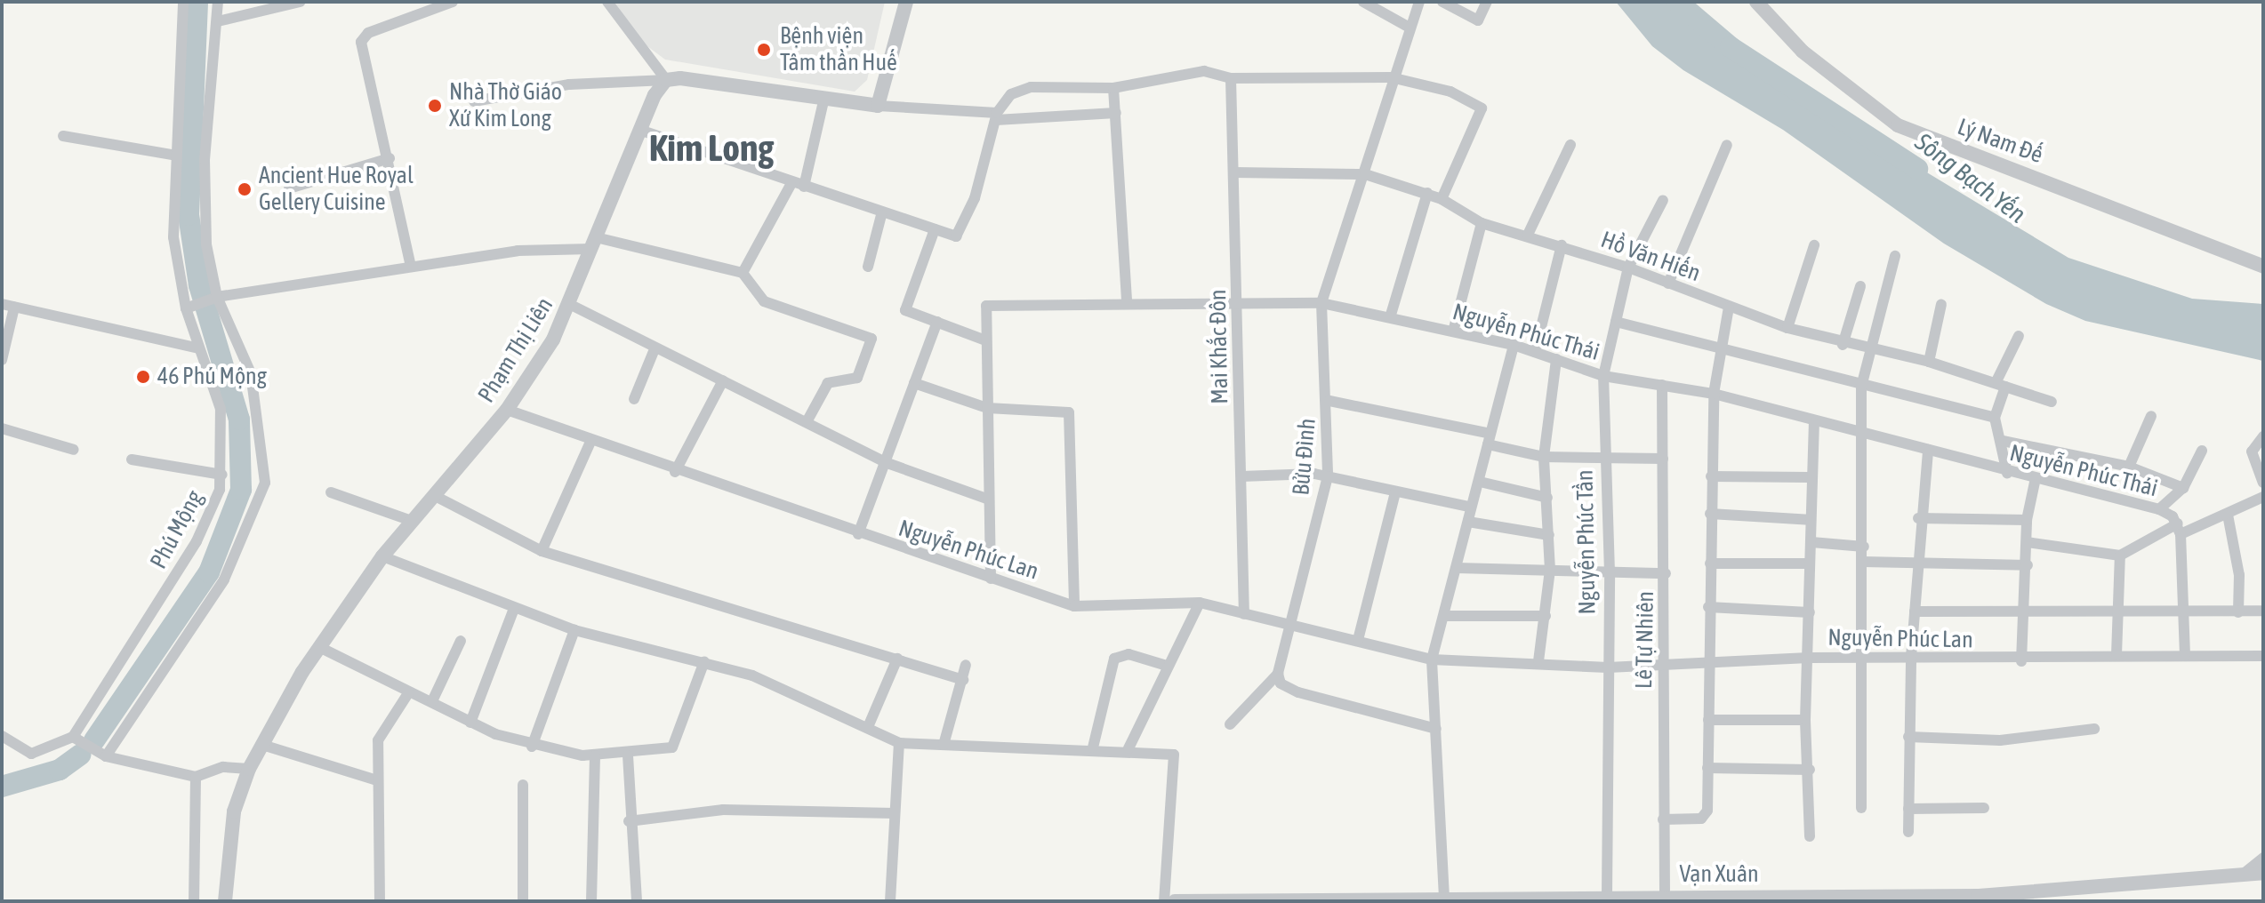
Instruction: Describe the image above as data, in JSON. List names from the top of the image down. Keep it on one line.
{"streets":{"street":["Lý Nam Đế","Hồ Văn Hiến","Nguyễn Phúc Thái","Mai Khắc Đôn","Phạm Thị Liên","Bửu Đình","Phú Mộng","Nguyễn Phúc Tần","Nguyễn Phúc Lan","Lê Tự Nhiên","Vạn Xuân"]},"crossings":[["Hồ Văn Hiến","Mai Khắc Đôn"],["Hồ Văn Hiến","Bửu Đình"],["Hồ Văn Hiến","Nguyễn Phúc Tần"],["Nguyễn Phúc Thái","Mai Khắc Đôn"],["Nguyễn Phúc Thái","Bửu Đình"],["Nguyễn Phúc Thái","Nguyễn Phúc Tần"],["Nguyễn Phúc Thái","Nguyễn Phúc Lan"],["Nguyễn Phúc Thái","Lê Tự Nhiên"],["Mai Khắc Đôn","Nguyễn Phúc Lan"],["Phạm Thị Liên","Nguyễn Phúc Lan"],["Bửu Đình","Nguyễn Phúc Lan"],["Nguyễn Phúc Tần","Nguyễn Phúc Lan"],["Nguyễn Phúc Tần","Vạn Xuân"],["Nguyễn Phúc Lan","Lê Tự Nhiên"],["Lê Tự Nhiên","Vạn Xuân"]],"districts":["Kim Long"],"water":["Sông Bạch Yến"],"places":["Bệnh viện Tâm thần Huế","Nhà Thờ Giáo Xứ Kim Long","Ancient Hue Royal Gellery Cuisine","46 Phú Mộng"]}
